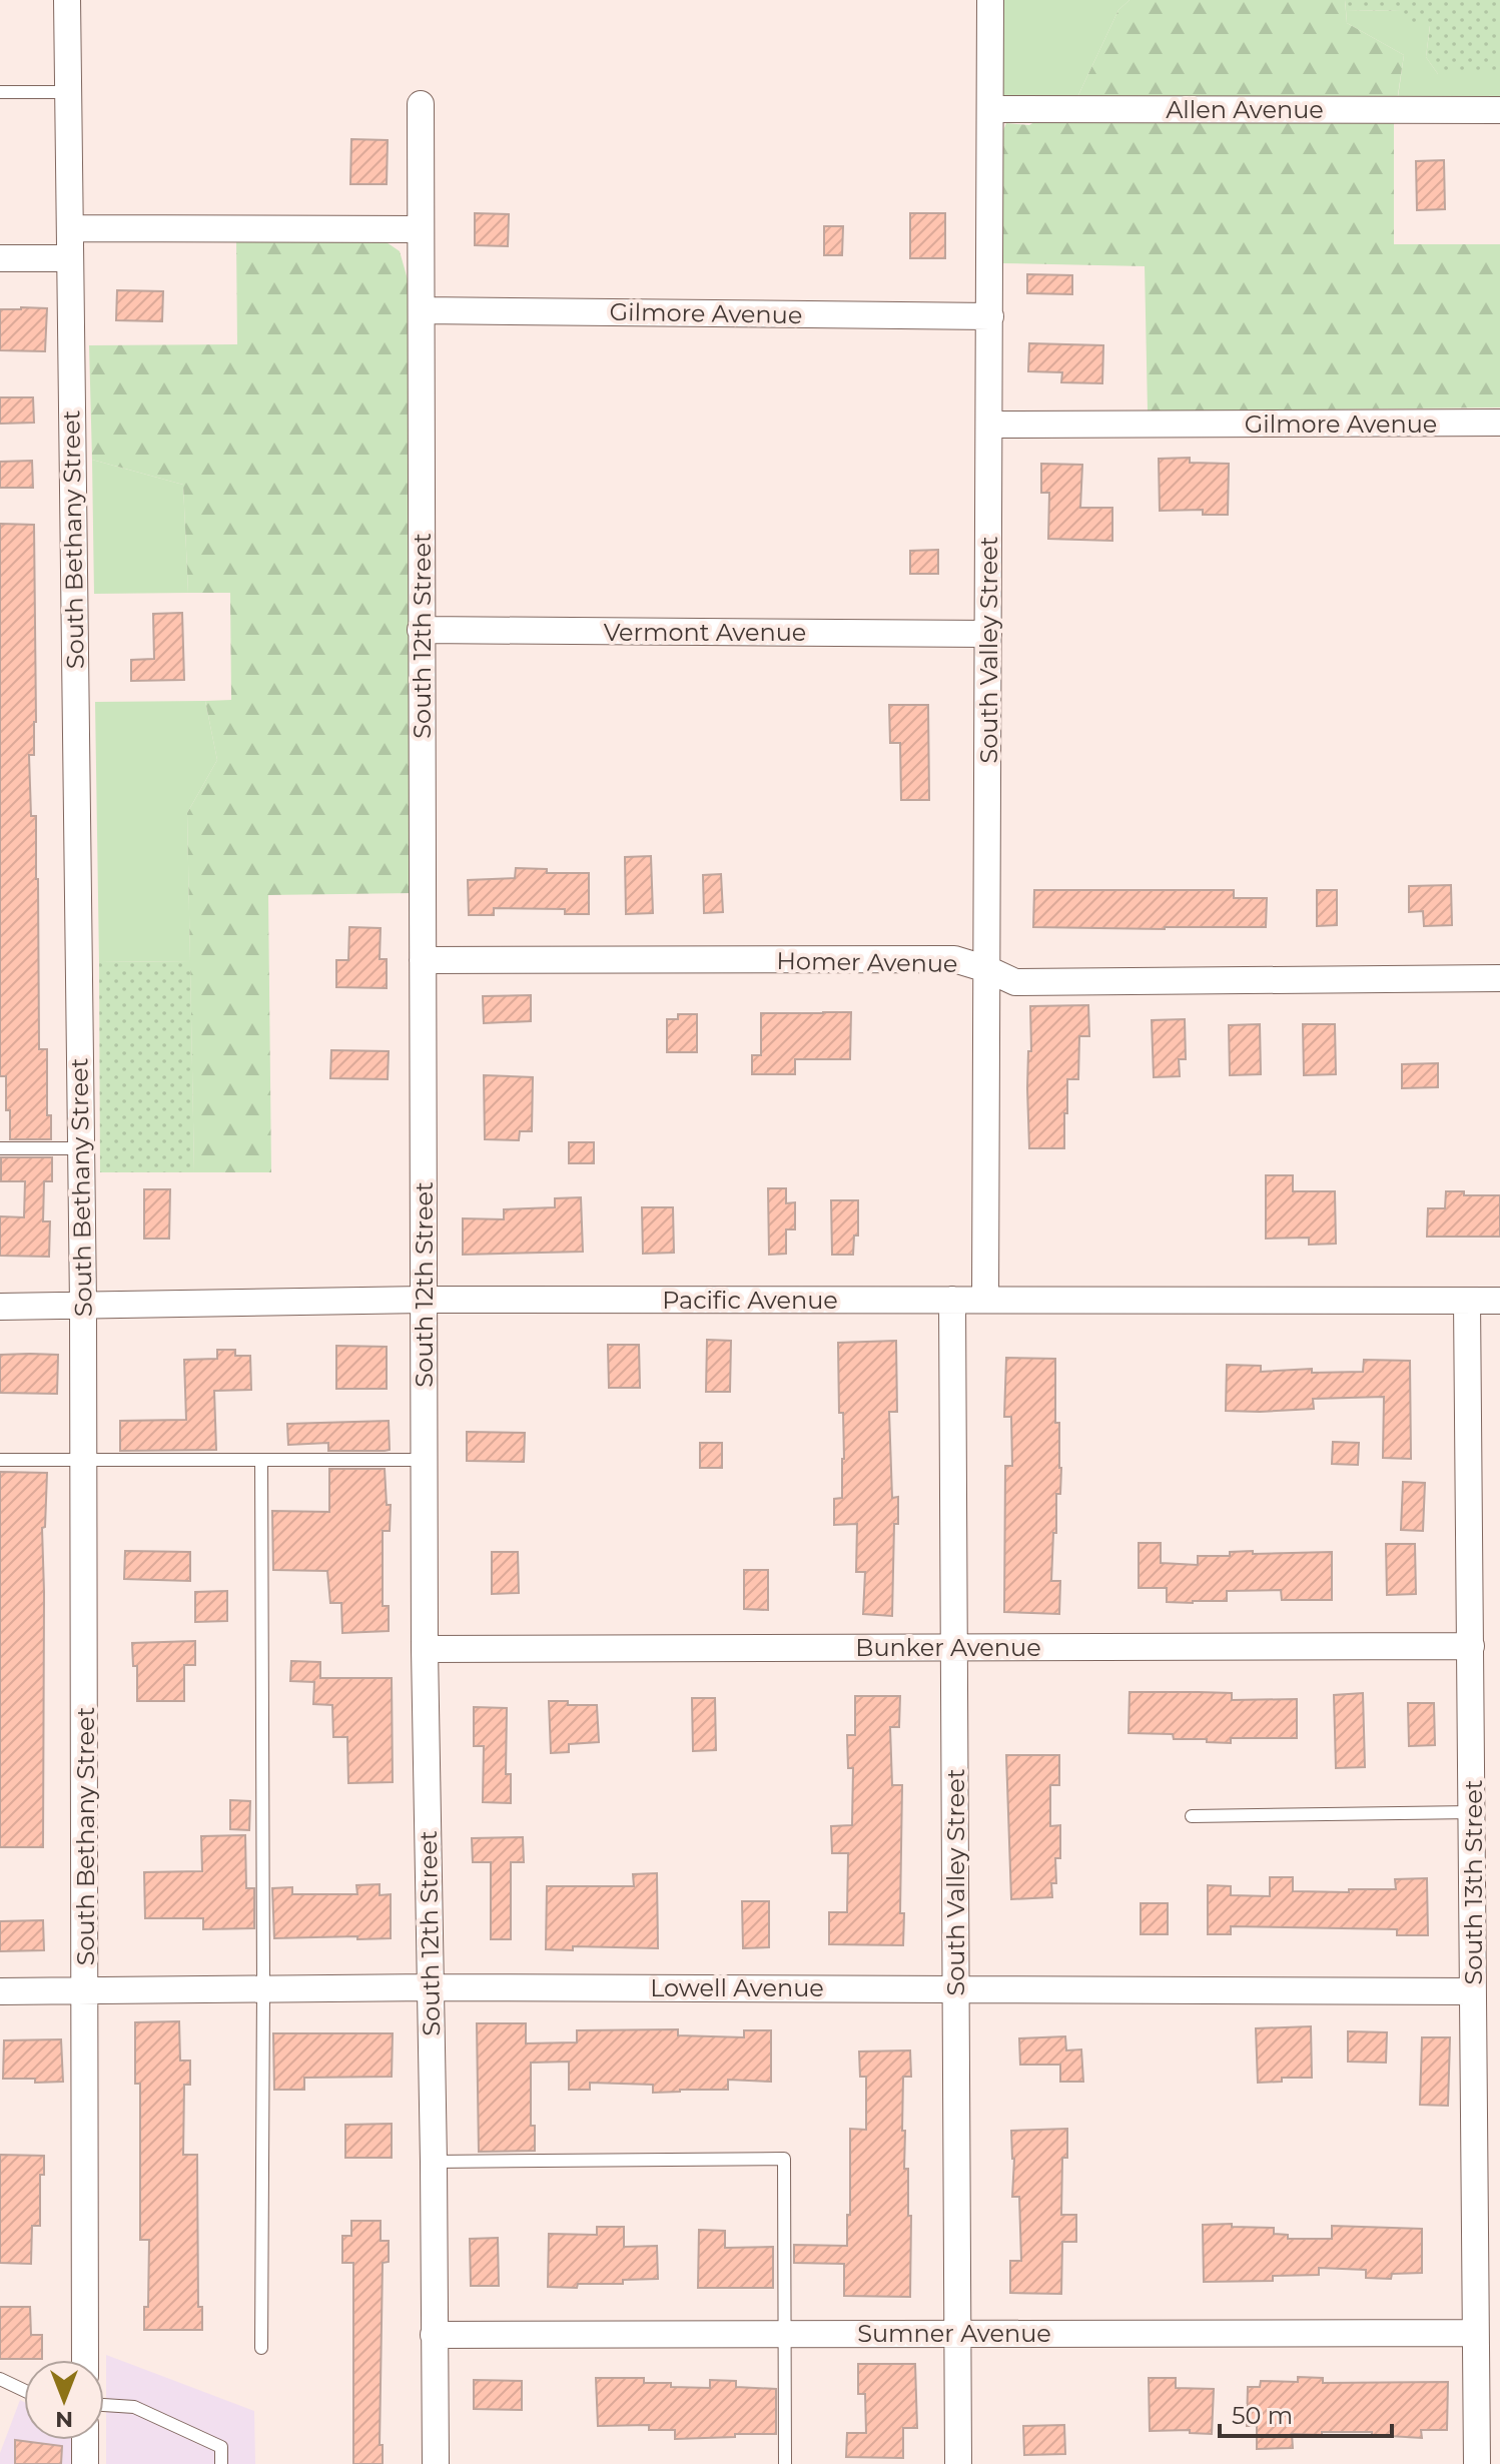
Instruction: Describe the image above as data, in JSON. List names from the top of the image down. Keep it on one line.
{"streets":{"street":["Allen Avenue","Gilmore Avenue","South Bethany Street","Vermont Avenue","South 12th Street","South Valley Street","Homer Avenue","Pacific Avenue","Bunker Avenue","South 13th Street","Lowell Avenue","Sumner Avenue"]},"crossings":[["Allen Avenue","South Valley Street"],["Gilmore Avenue","South 12th Street"],["Gilmore Avenue","South Valley Street"],["South Bethany Street","Pacific Avenue"],["South Bethany Street","Lowell Avenue"],["Vermont Avenue","South 12th Street"],["Vermont Avenue","South Valley Street"],["South 12th Street","Homer Avenue"],["South 12th Street","Pacific Avenue"],["South 12th Street","Bunker Avenue"],["South 12th Street","Lowell Avenue"],["South 12th Street","Sumner Avenue"],["South Valley Street","Homer Avenue"],["South Valley Street","Pacific Avenue"],["South Valley Street","Bunker Avenue"],["South Valley Street","Lowell Avenue"],["South Valley Street","Sumner Avenue"],["Pacific Avenue","South 13th Street"],["Bunker Avenue","South 13th Street"],["South 13th Street","Lowell Avenue"],["South 13th Street","Sumner Avenue"]],"scale_bar":"50 m","north":"bottom"}
